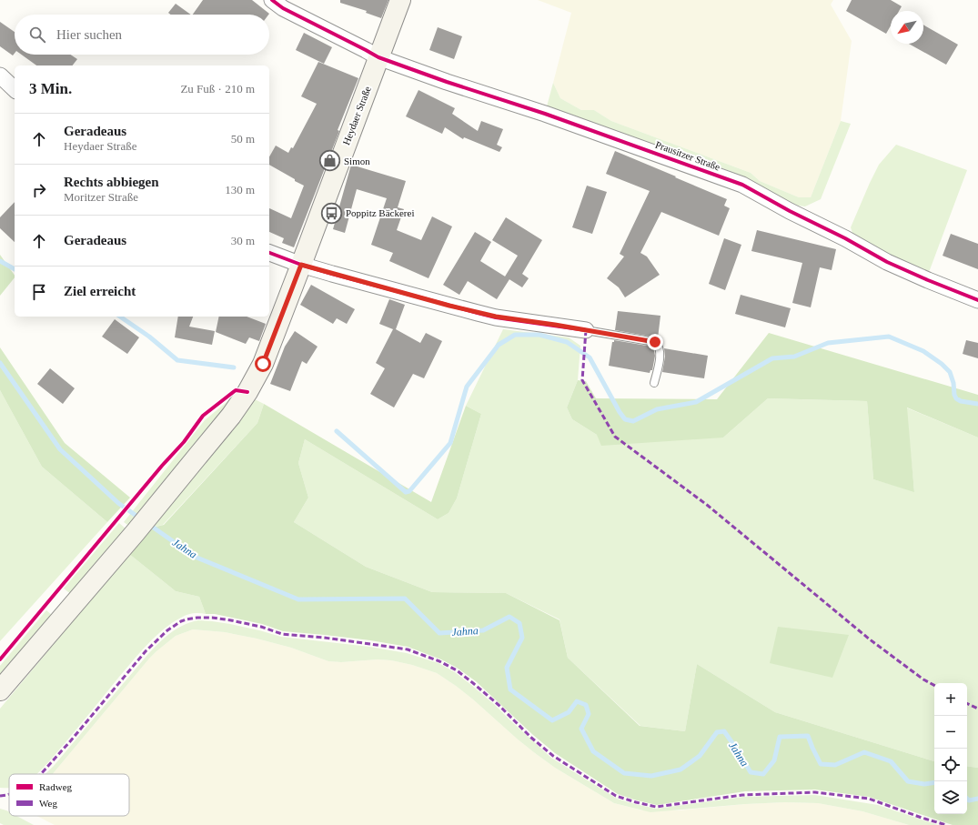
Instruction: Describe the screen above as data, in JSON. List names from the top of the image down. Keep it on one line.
{"streets":{"main road":["Heydaer Straße"],"street":["Prausitzer Straße"]},"crossings":[["Heydaer Straße","Prausitzer Straße"]],"water":["Jahna"],"places":{"shop":["Simon"],"bus stop":["Poppitz Bäckerei"]},"legend":["Radweg","Weg"],"north":"bottom left","page":{"search":"Hier suchen","heading":["3 Min.","Zu Fuß · 210 m"],"list":[["Geradeaus","Heydaer Straße","50 m"],["Rechts abbiegen","Moritzer Straße","130 m"],["Geradeaus","30 m"],"Ziel erreicht"],"map_buttons":["+","−"]}}
